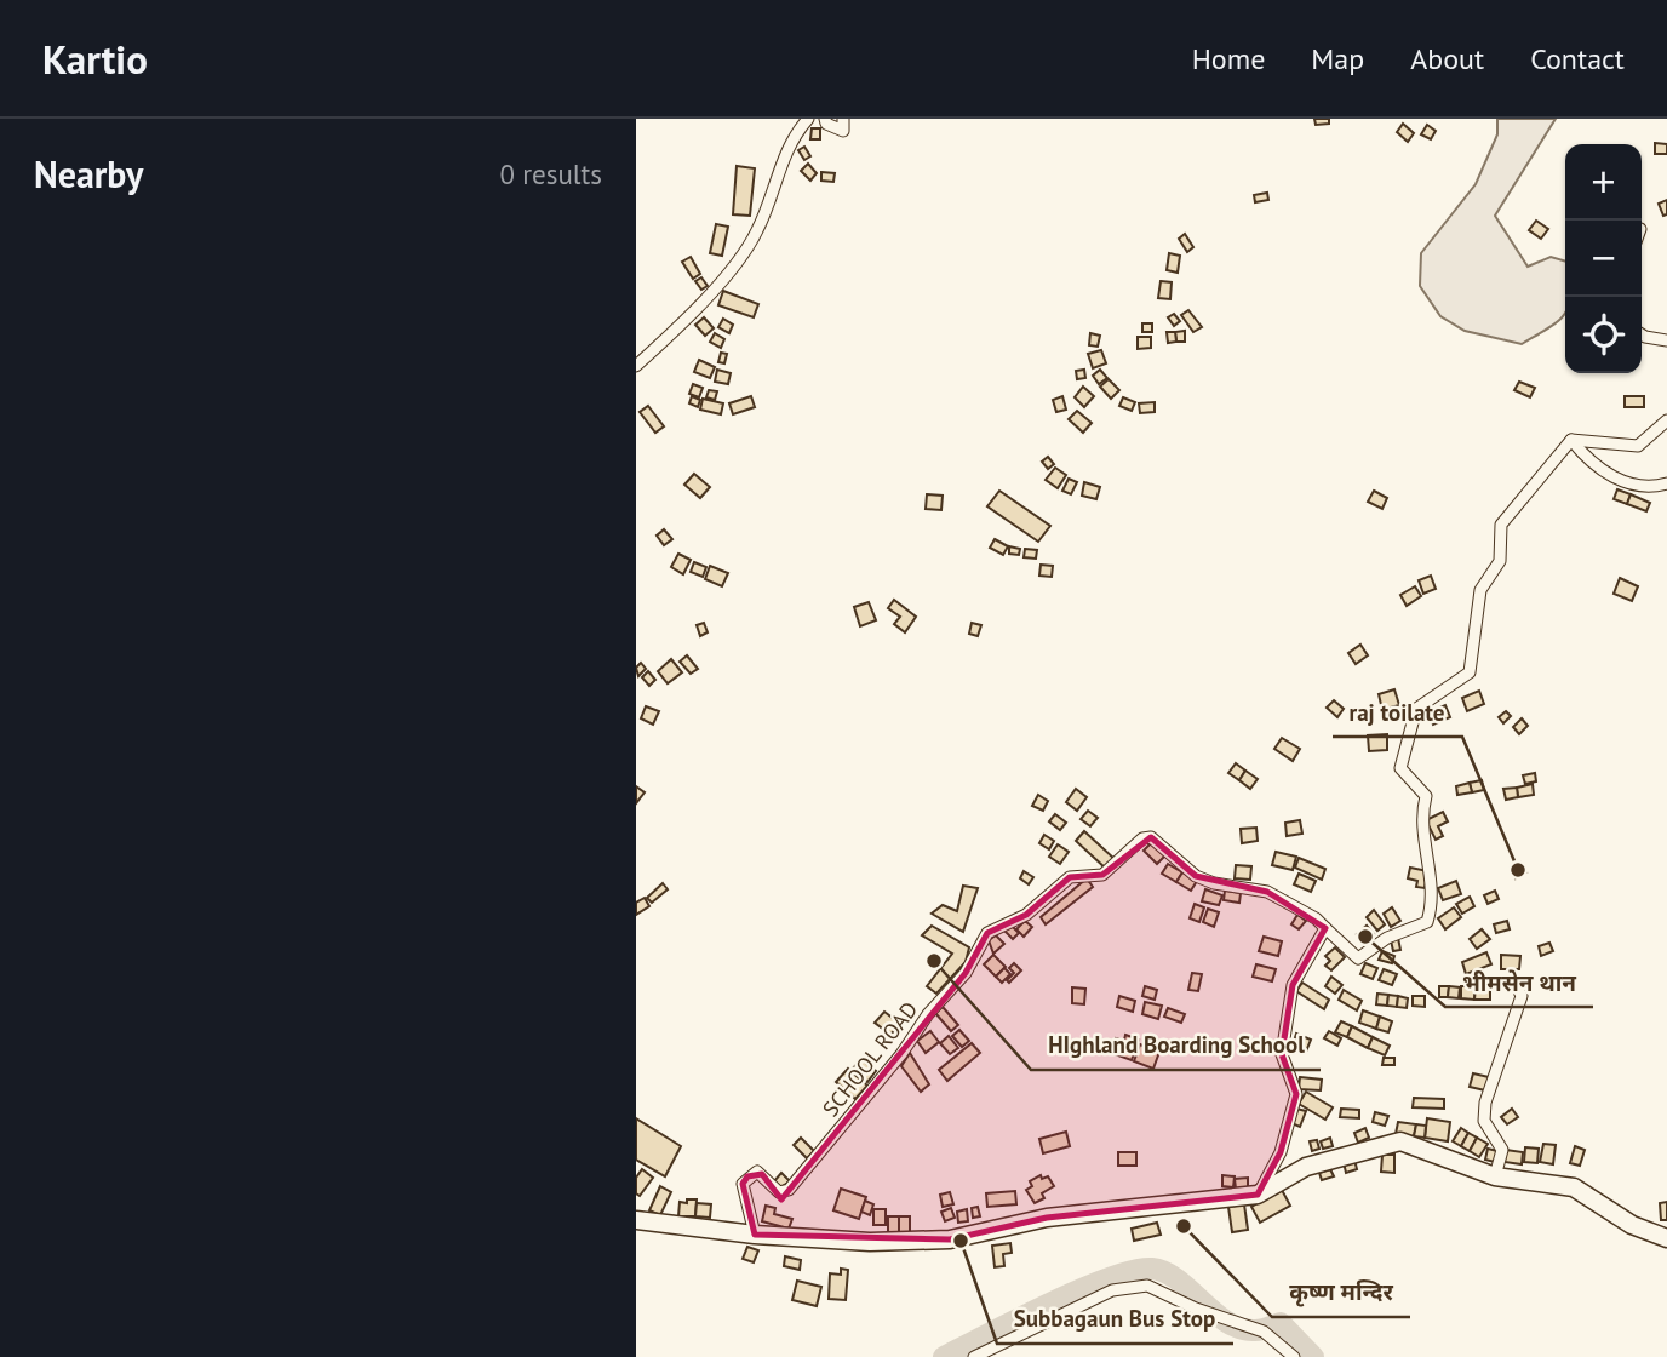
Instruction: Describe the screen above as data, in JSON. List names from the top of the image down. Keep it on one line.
{"streets":{"street":["SCHOOL ROAD"]},"places":["raj toilate","भीमसेन थान","HIghland Boarding School","कृष्ण मन्दिर","Subbagaun Bus Stop"],"page":{"header":"Kartio","nav":["Home","Map","About","Contact"],"heading":["Nearby","0 results"],"map_buttons":["+","−"]}}
